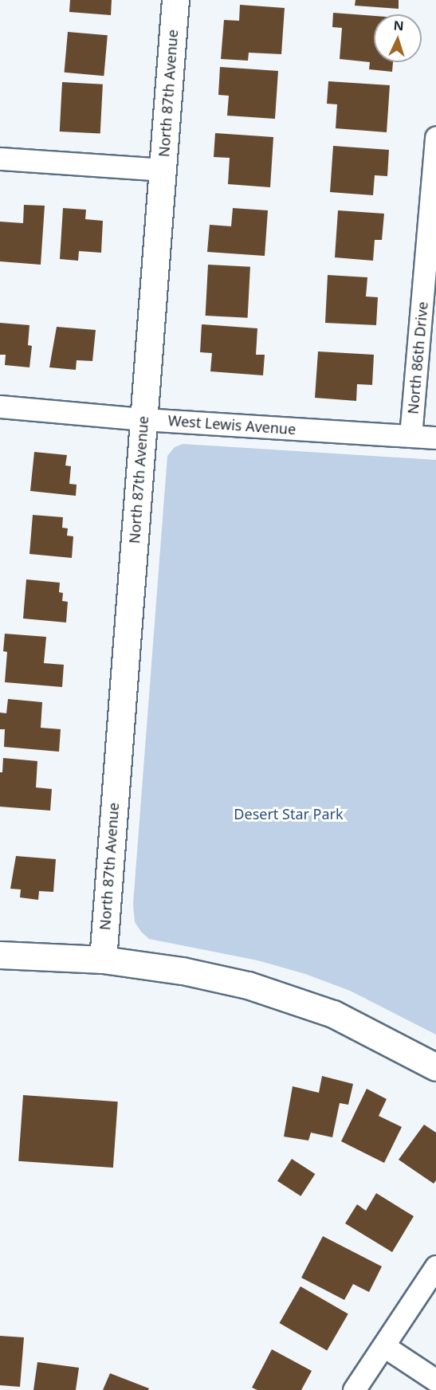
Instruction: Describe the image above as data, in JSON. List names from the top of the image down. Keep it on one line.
{"streets":{"street":["North 87th Avenue","North 86th Drive","West Lewis Avenue"]},"crossings":[["North 87th Avenue","West Lewis Avenue"],["North 86th Drive","West Lewis Avenue"]],"parks":["Desert Star Park"],"north":"top"}
